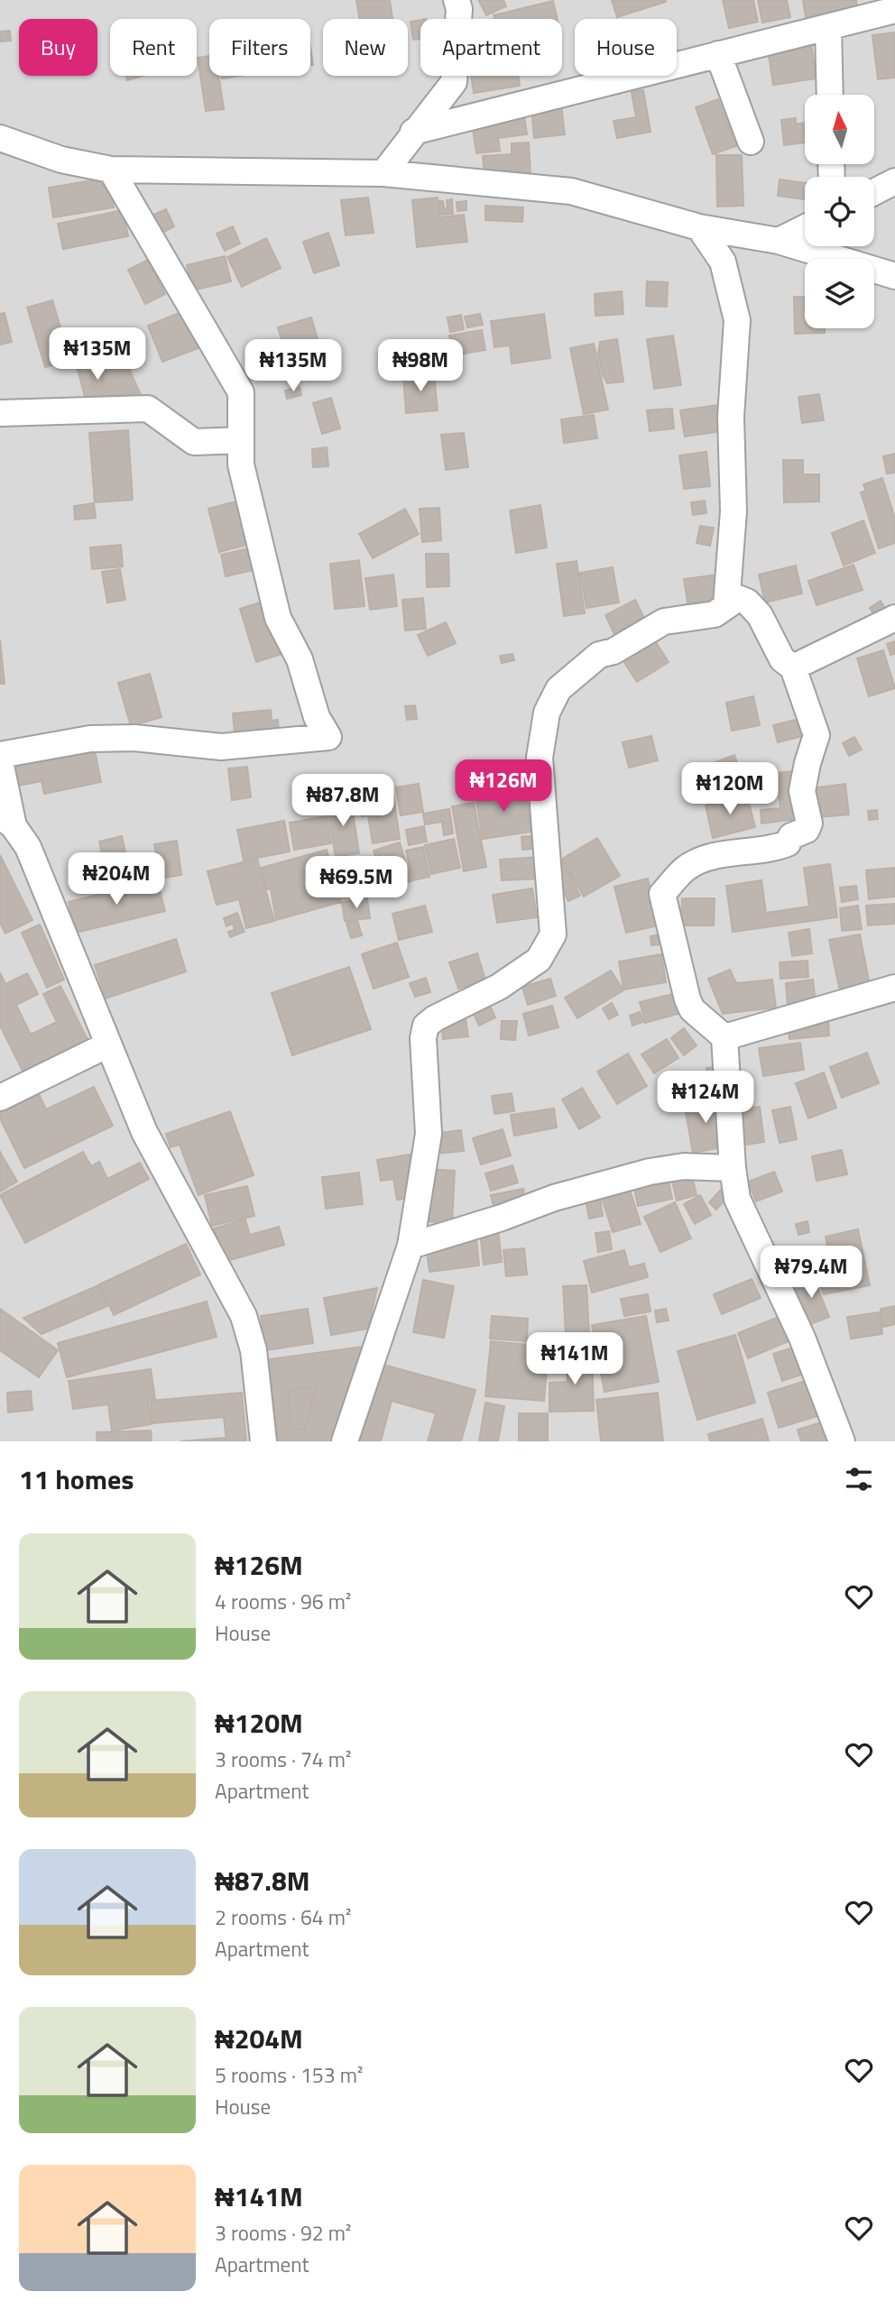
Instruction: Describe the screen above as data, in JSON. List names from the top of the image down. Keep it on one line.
{"north":"top","page":{"chip":["Buy","Rent","Filters","New","Apartment","House"],"price":["₦135M","₦135M","₦98M","₦126M","₦120M","₦87.8M","₦204M","₦69.5M","₦124M","₦79.4M","₦141M"],"heading":"11 homes","list":[{"name":"₦126M","note":"4 rooms · 96 m² · House"},{"name":"₦120M","note":"3 rooms · 74 m² · Apartment"},{"name":"₦87.8M","note":"2 rooms · 64 m² · Apartment"},{"name":"₦204M","note":"5 rooms · 153 m² · House"},{"name":"₦141M","note":"3 rooms · 92 m² · Apartment"}]}}
